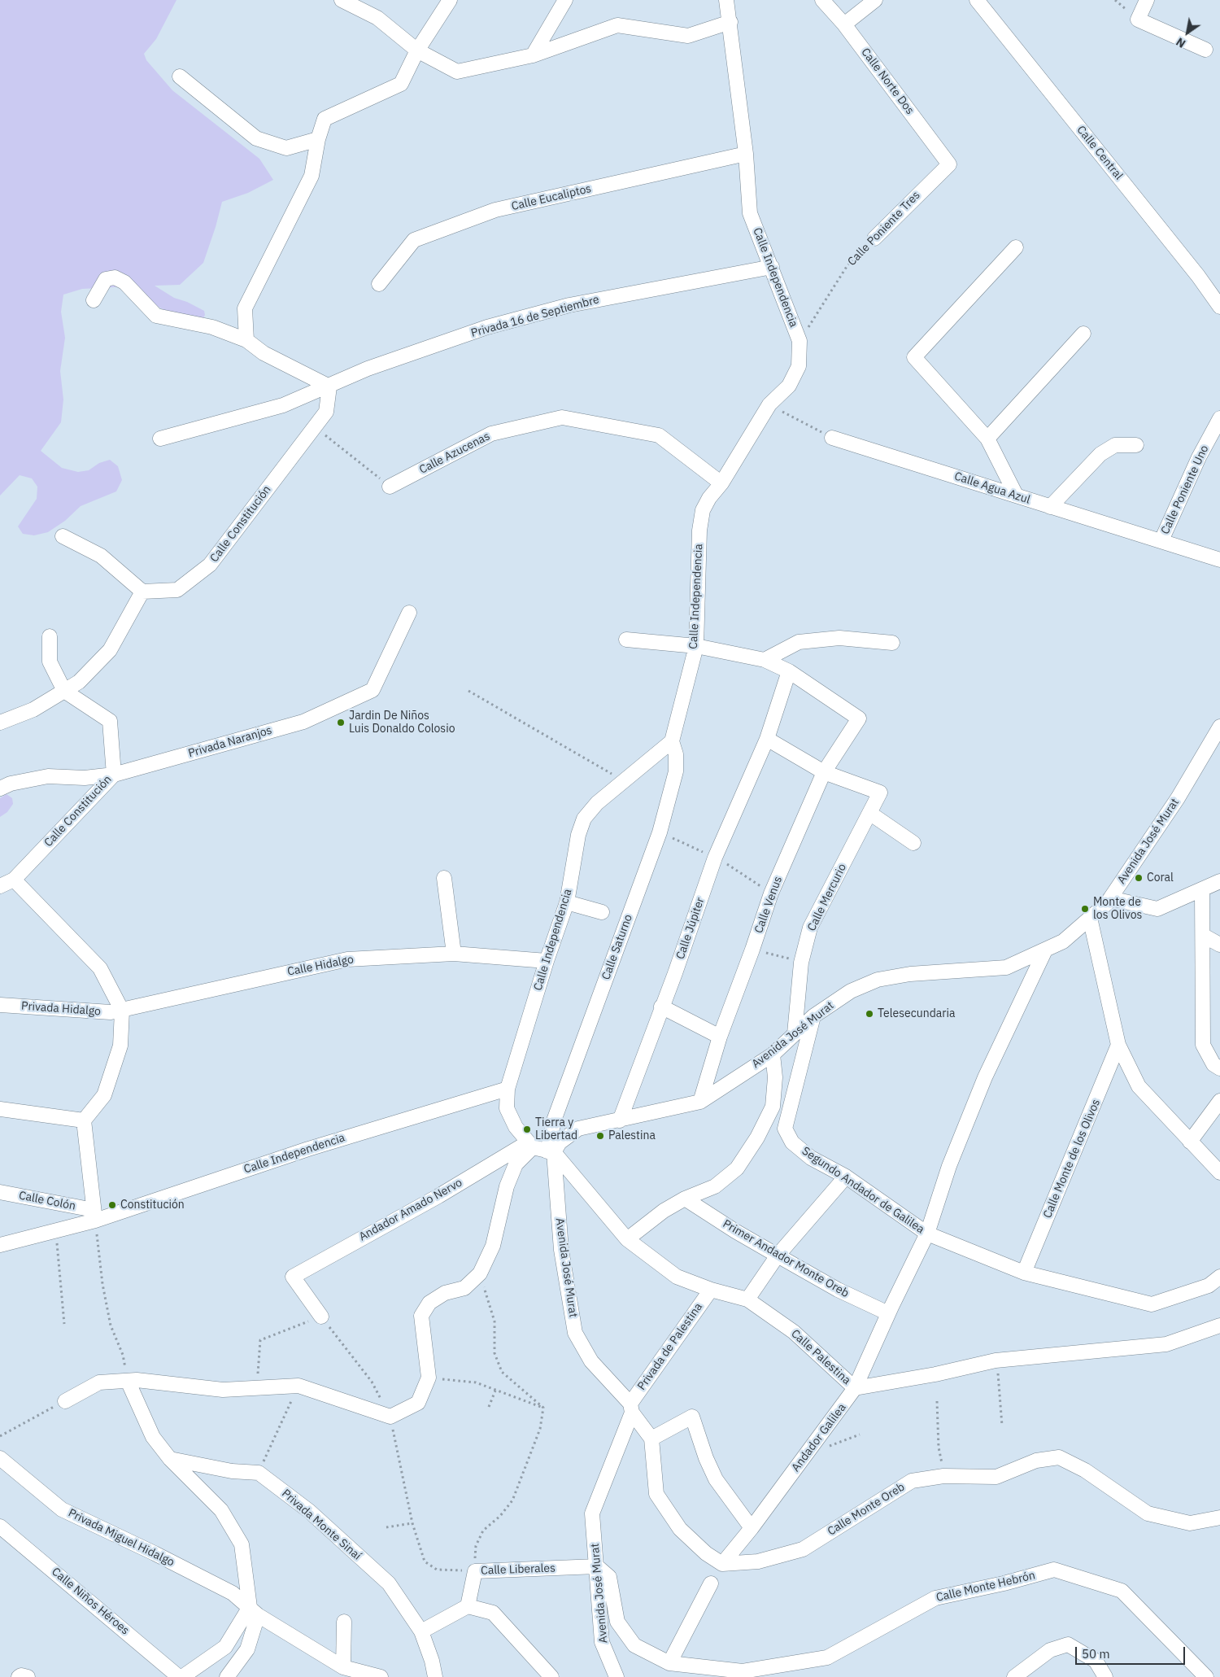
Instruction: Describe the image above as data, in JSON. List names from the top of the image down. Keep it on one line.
{"streets":{"street":["Calle Norte Dos","Calle Central","Calle Eucaliptos","Calle Poniente Tres","Calle Independencia","Privada 16 de Septiembre","Calle Azucenas","Calle Agua Azul","Calle Poniente Uno","Calle Constitución","Privada Naranjos","Avenida José Murat","Calle Mercurio","Calle Venus","Calle Júpiter","Calle Saturno","Calle Hidalgo","Privada Hidalgo","Calle Monte de los Olivos","Segundo Andador de Galilea","Calle Colón","Andador Amado Nervo","Primer Andador Monte Oreb","Privada de Palestina","Calle Palestina","Andador Galilea","Calle Monte Oreb","Privada Monte Sinaí","Privada Miguel Hidalgo","Calle Liberales","Calle Monte Hebrón","Calle Niños Héroes"]},"crossings":[["Calle Norte Dos","Calle Poniente Tres"],["Calle Eucaliptos","Calle Independencia"],["Calle Poniente Tres","Calle Independencia"],["Calle Independencia","Privada 16 de Septiembre"],["Calle Independencia","Calle Azucenas"],["Calle Independencia","Calle Saturno"],["Calle Independencia","Calle Hidalgo"],["Calle Independencia","Calle Colón"],["Privada 16 de Septiembre","Calle Constitución"],["Calle Agua Azul","Calle Poniente Uno"],["Calle Constitución","Privada Naranjos"],["Avenida José Murat","Calle Mercurio"],["Avenida José Murat","Calle Venus"],["Avenida José Murat","Calle Júpiter"],["Avenida José Murat","Calle Saturno"],["Avenida José Murat","Segundo Andador de Galilea"],["Avenida José Murat","Privada de Palestina"],["Avenida José Murat","Calle Palestina"],["Avenida José Murat","Andador Galilea"],["Avenida José Murat","Calle Liberales"],["Calle Mercurio","Calle Venus"],["Calle Venus","Calle Júpiter"],["Calle Saturno","Calle Palestina"],["Calle Hidalgo","Privada Hidalgo"],["Calle Monte de los Olivos","Segundo Andador de Galilea"],["Segundo Andador de Galilea","Andador Galilea"],["Primer Andador Monte Oreb","Andador Galilea"],["Privada de Palestina","Calle Palestina"],["Calle Palestina","Andador Galilea"],["Andador Galilea","Calle Monte Oreb"]],"places":["Jardin De Niños Luis Donaldo Colosio","Coral","Monte de los Olivos","Telesecundaria","Tierra y Libertad","Palestina","Constitución"],"scale_bar":"50 m","north":"bottom left"}
